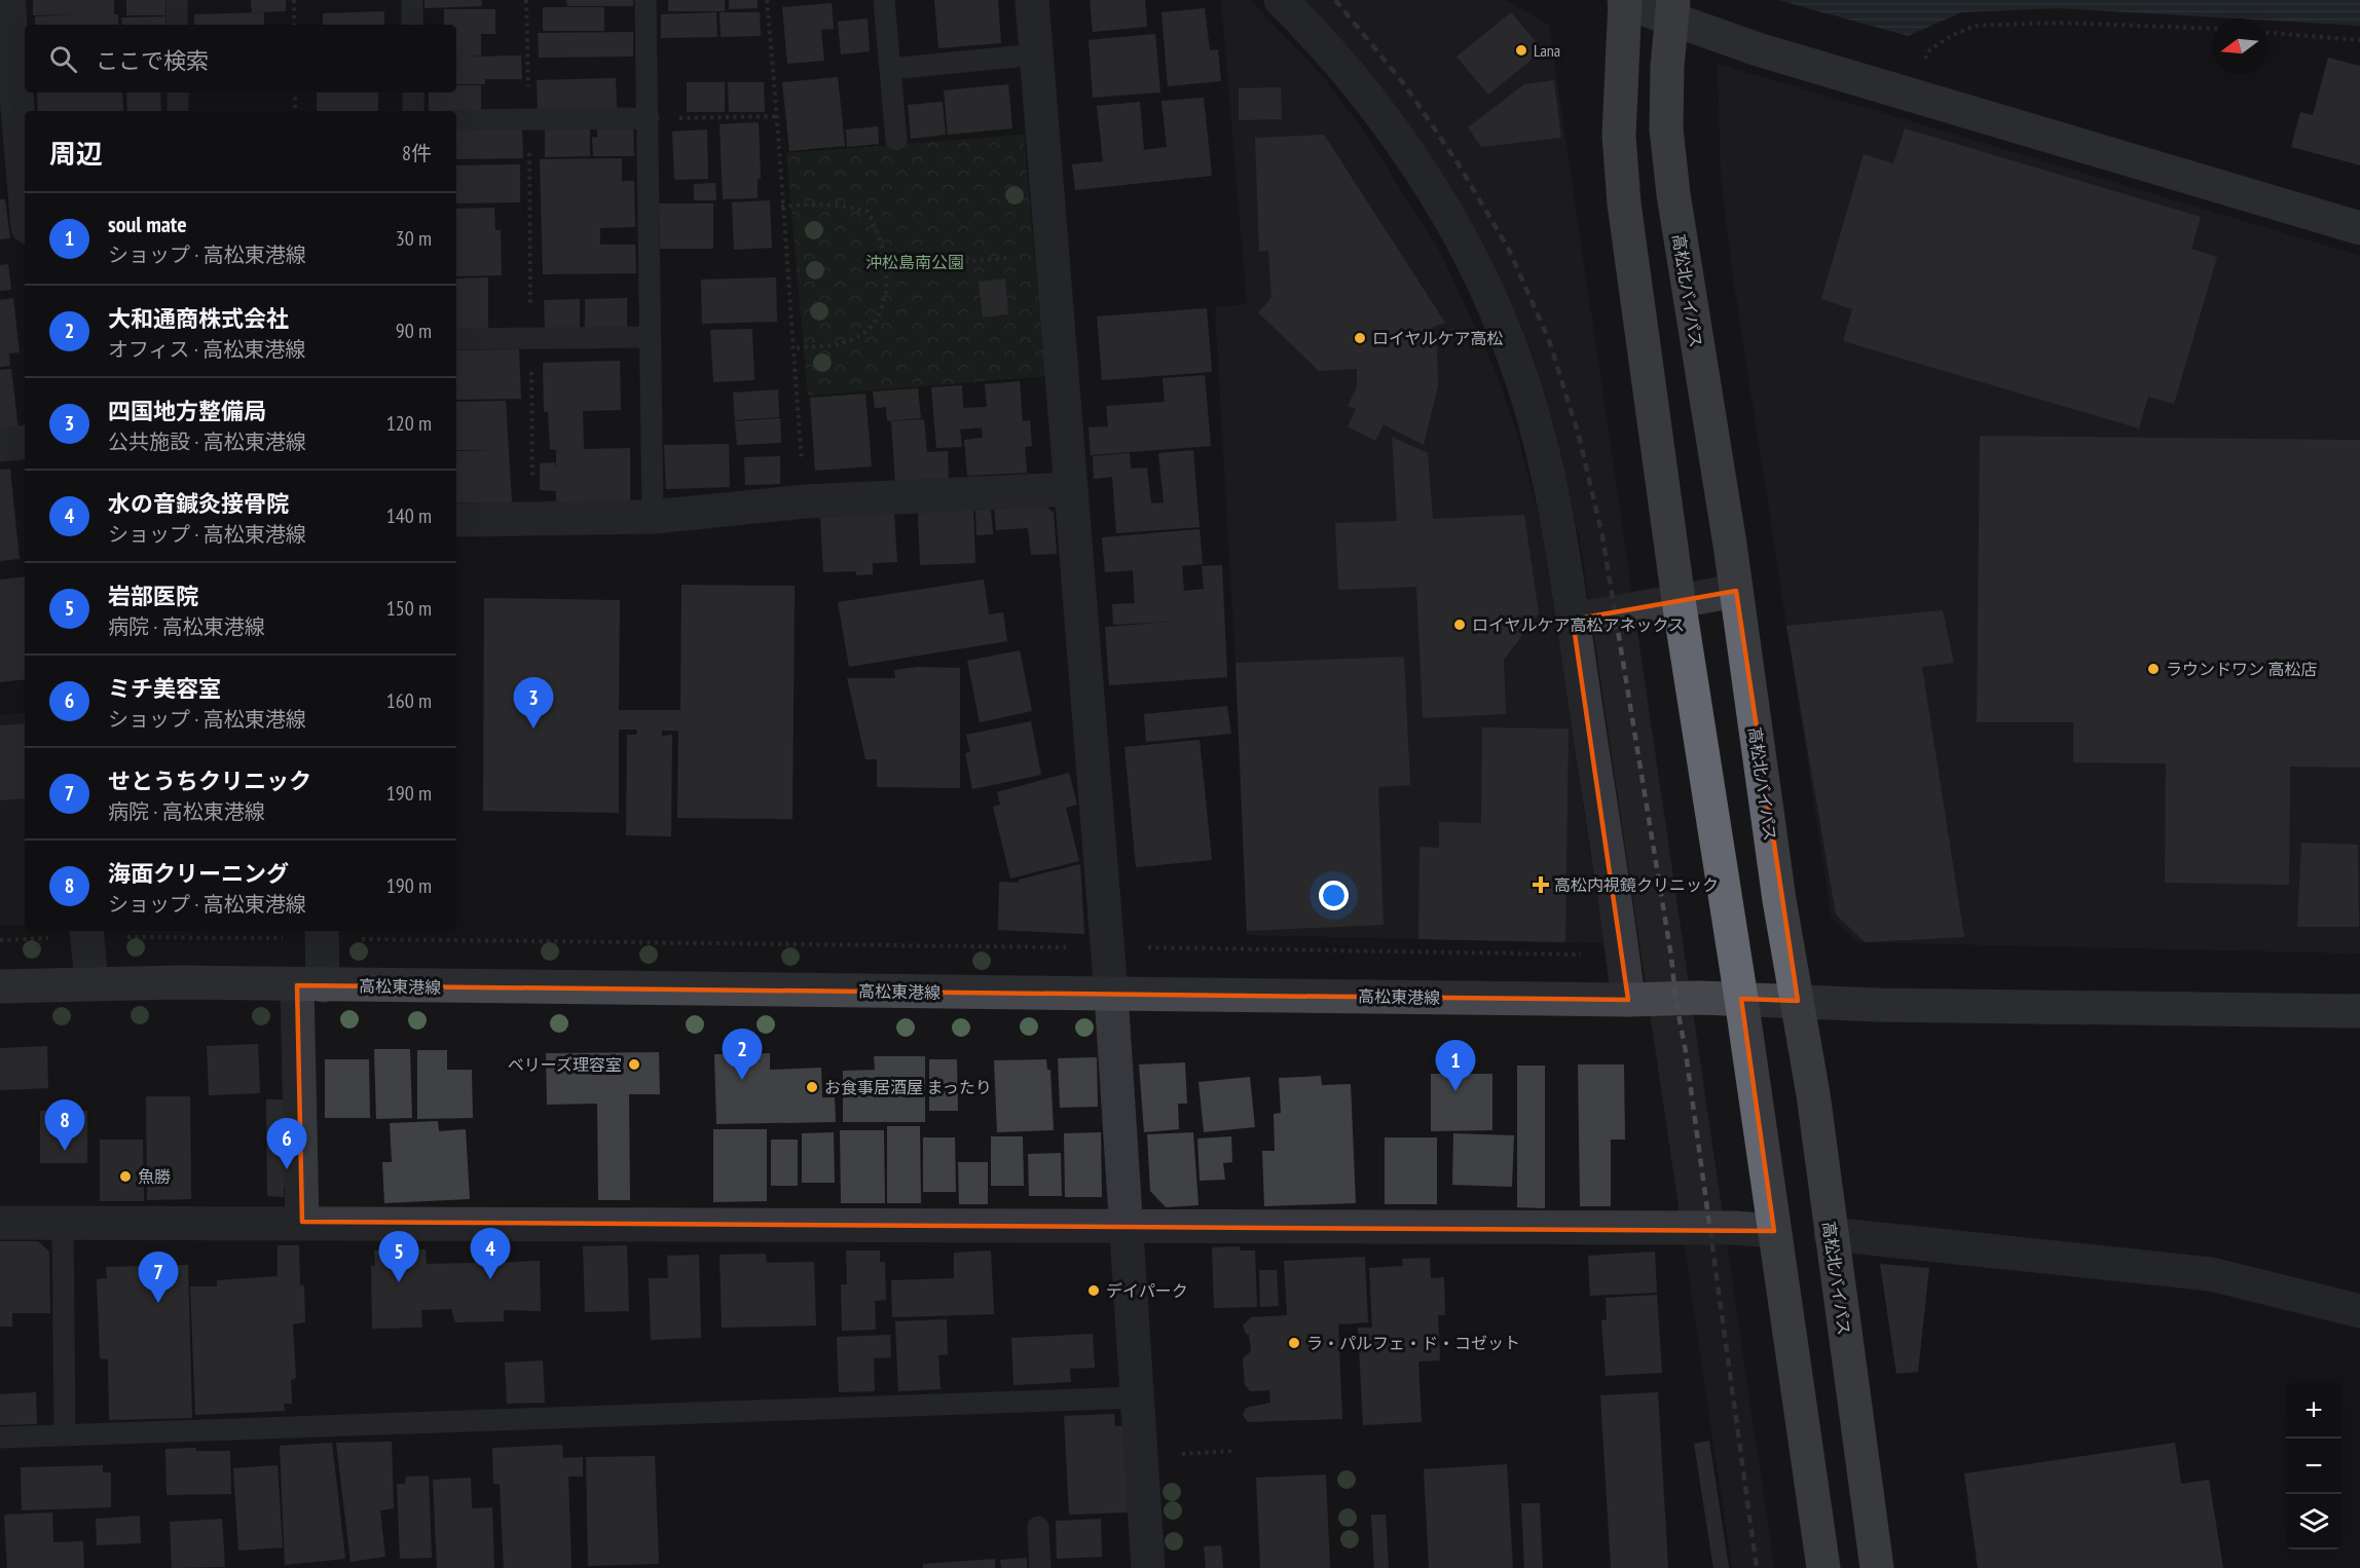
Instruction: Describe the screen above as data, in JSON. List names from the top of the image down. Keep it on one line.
{"streets":{"highway":["高松北バイパス"],"main road":["高松東港線"]},"crossings":[["高松北バイパス","高松東港線"]],"parks":["沖松島南公園"],"places":{"other":["Lana","ロイヤルケア高松","ロイヤルケア高松アネックス","ラウンドワン 高松店","ベリーズ理容室","お食事居酒屋 まったり","魚勝","デイパーク","ラ・パルフェ・ド・コゼット"],"health":["高松内視鏡クリニック"]},"north":"left","page":{"search":"ここで検索","heading":["周辺","8件"],"list":[{"mark":"1","name":"soul mate","note":"ショップ · 高松東港線","value":"30 m"},{"mark":"2","name":"大和通商株式会社","note":"オフィス · 高松東港線","value":"90 m"},{"mark":"3","name":"四国地方整備局","note":"公共施設 · 高松東港線","value":"120 m"},{"mark":"4","name":"水の音鍼灸接骨院","note":"ショップ · 高松東港線","value":"140 m"},{"mark":"5","name":"岩部医院","note":"病院 · 高松東港線","value":"150 m"},{"mark":"6","name":"ミチ美容室","note":"ショップ · 高松東港線","value":"160 m"},{"mark":"7","name":"せとうちクリニック","note":"病院 · 高松東港線","value":"190 m"},{"mark":"8","name":"海面クリーニング","note":"ショップ · 高松東港線","value":"190 m"}],"pins":["3","2","1","8","6","4","5","7"],"map_buttons":["+","−"]}}
